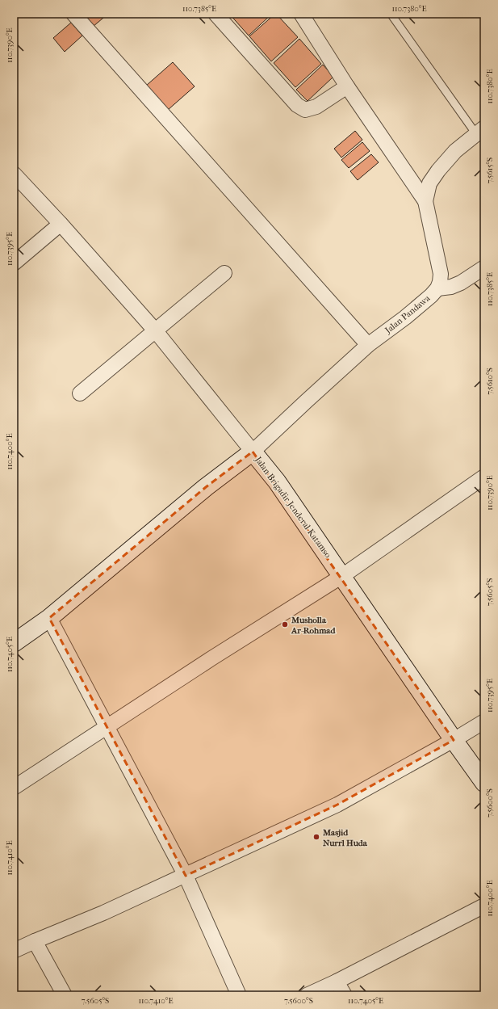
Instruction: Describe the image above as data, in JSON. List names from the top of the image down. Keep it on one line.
{"streets":{"main road":["Jalan Brigadir Jenderal Katamso"],"street":["Jalan Pandawa"]},"crossings":[["Jalan Pandawa","Jalan Brigadir Jenderal Katamso"]],"places":["Musholla Ar-Rohmad","Masjid Nurrl Huda"],"coordinates":["110.7385°E","110.7380°E","110.7390°E","7.5615°S","110.7395°E","7.5610°S","110.7400°E","7.5605°S","110.7405°E","7.5600°S","110.7410°E"]}
